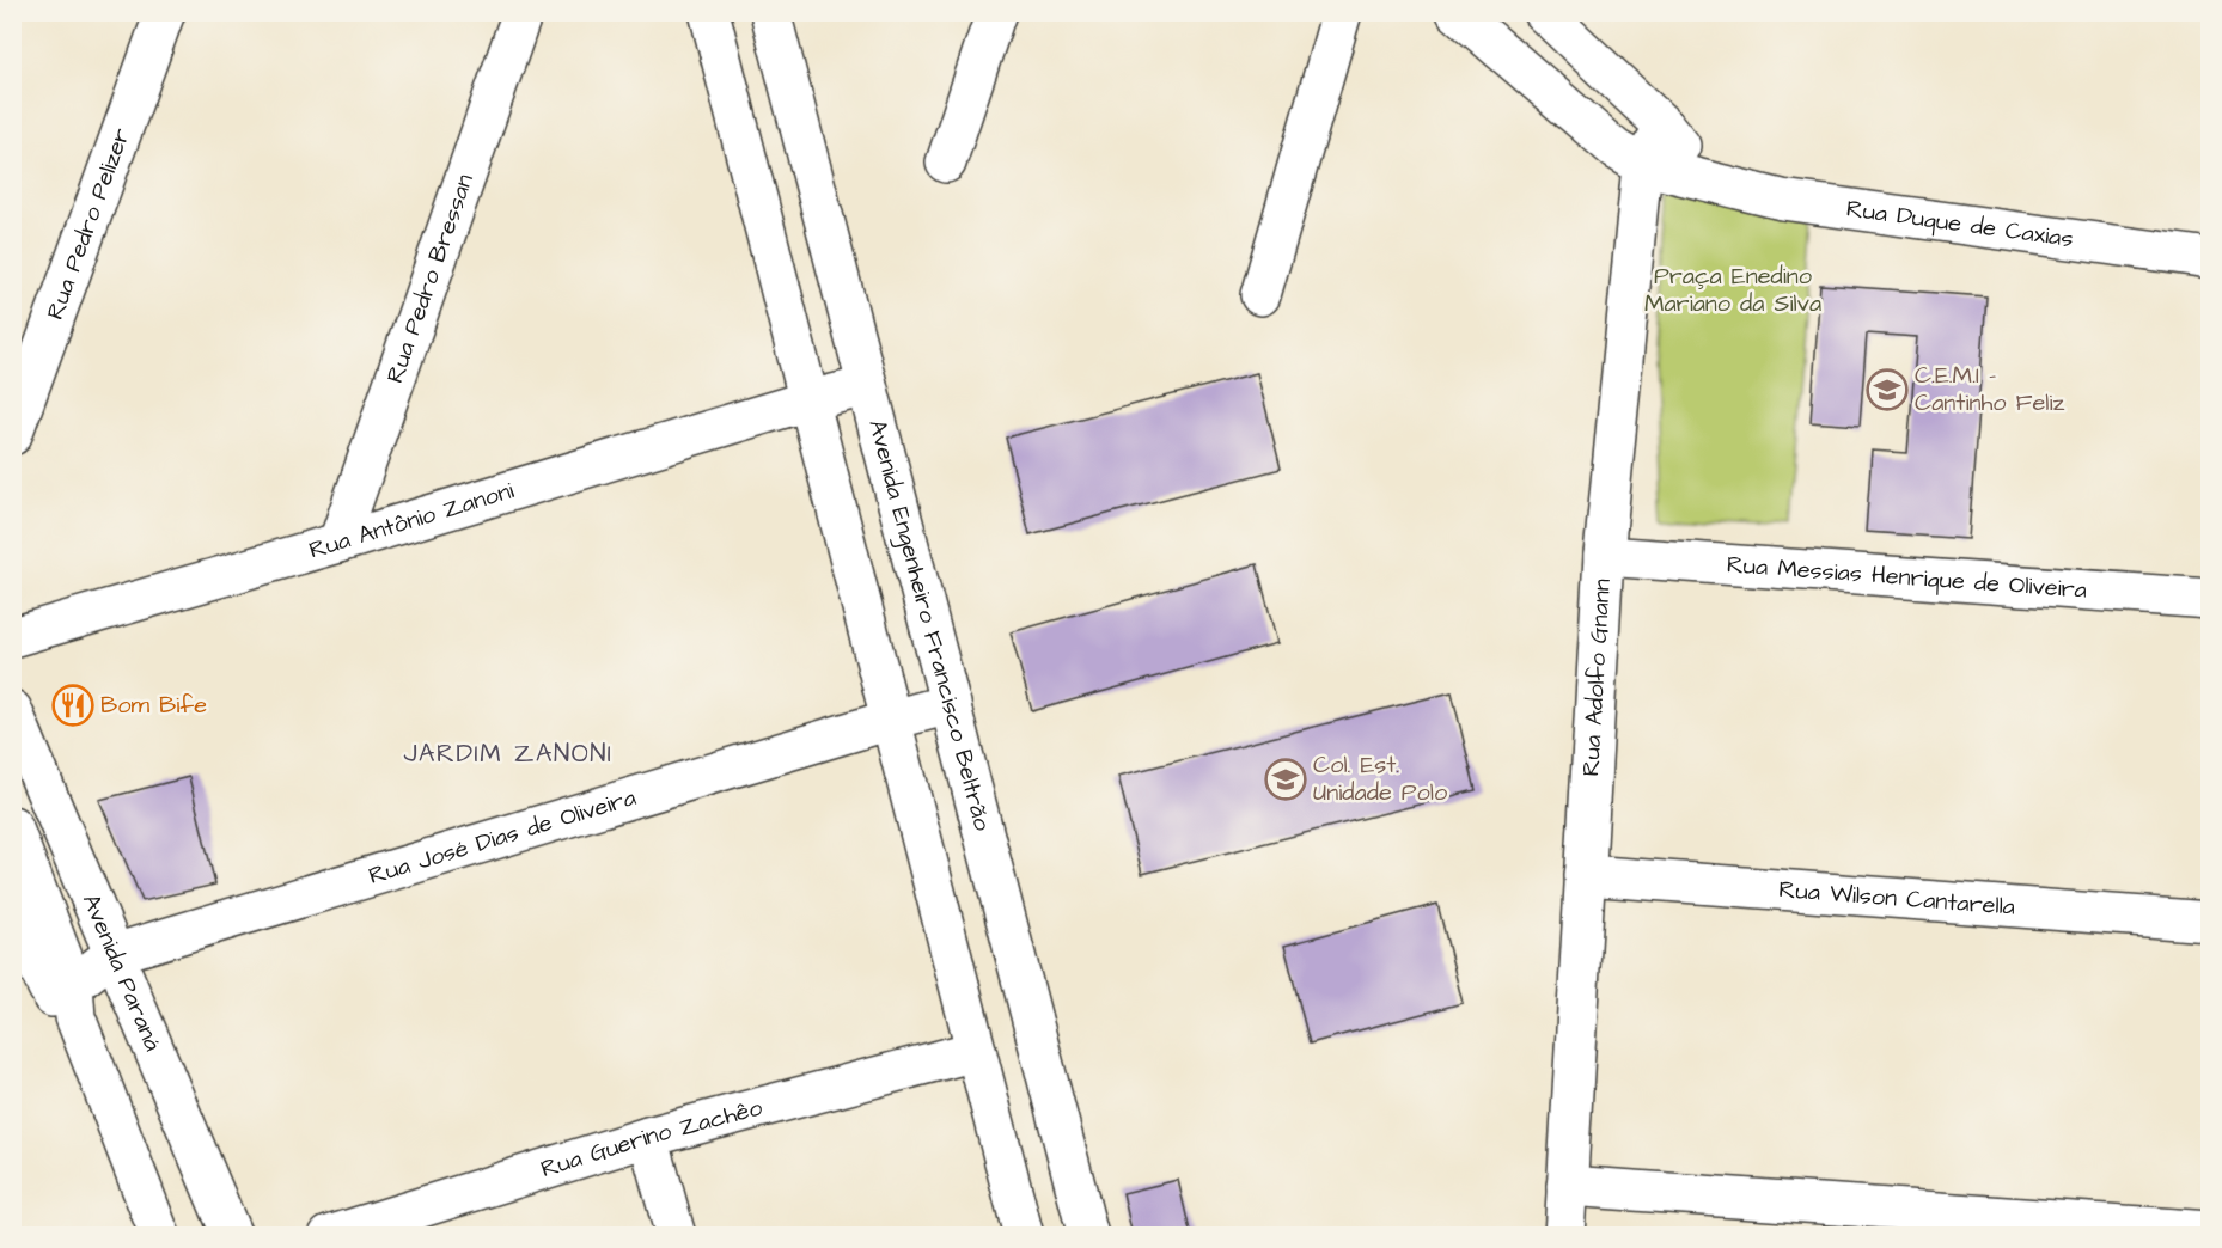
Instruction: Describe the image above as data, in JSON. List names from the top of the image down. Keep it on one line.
{"streets":{"street":["Rua Pedro Pelizer","Rua Duque de Caxias","Rua Pedro Bressan","Rua Antônio Zanoni","Rua Messias Henrique de Oliveira","Avenida Engenheiro Francisco Beltrão","Rua Adolfo Gnann","Rua José Dias de Oliveira","Rua Wilson Cantarella","Avenida Paraná","Rua Guerino Zachêo"]},"crossings":[["Rua Duque de Caxias","Rua Adolfo Gnann"],["Rua Pedro Bressan","Rua Antônio Zanoni"],["Rua Antônio Zanoni","Avenida Engenheiro Francisco Beltrão"],["Rua Messias Henrique de Oliveira","Rua Adolfo Gnann"],["Avenida Engenheiro Francisco Beltrão","Rua José Dias de Oliveira"],["Rua Adolfo Gnann","Rua Wilson Cantarella"],["Rua José Dias de Oliveira","Avenida Paraná"]],"districts":["JARDIM ZANONI"],"parks":["Praça Enedino Mariano da Silva"],"places":{"school or university":["C.E.M.I - Cantinho Feliz","Col. Est. Unidade Polo"],"restaurant":["Bom Bife"]}}
